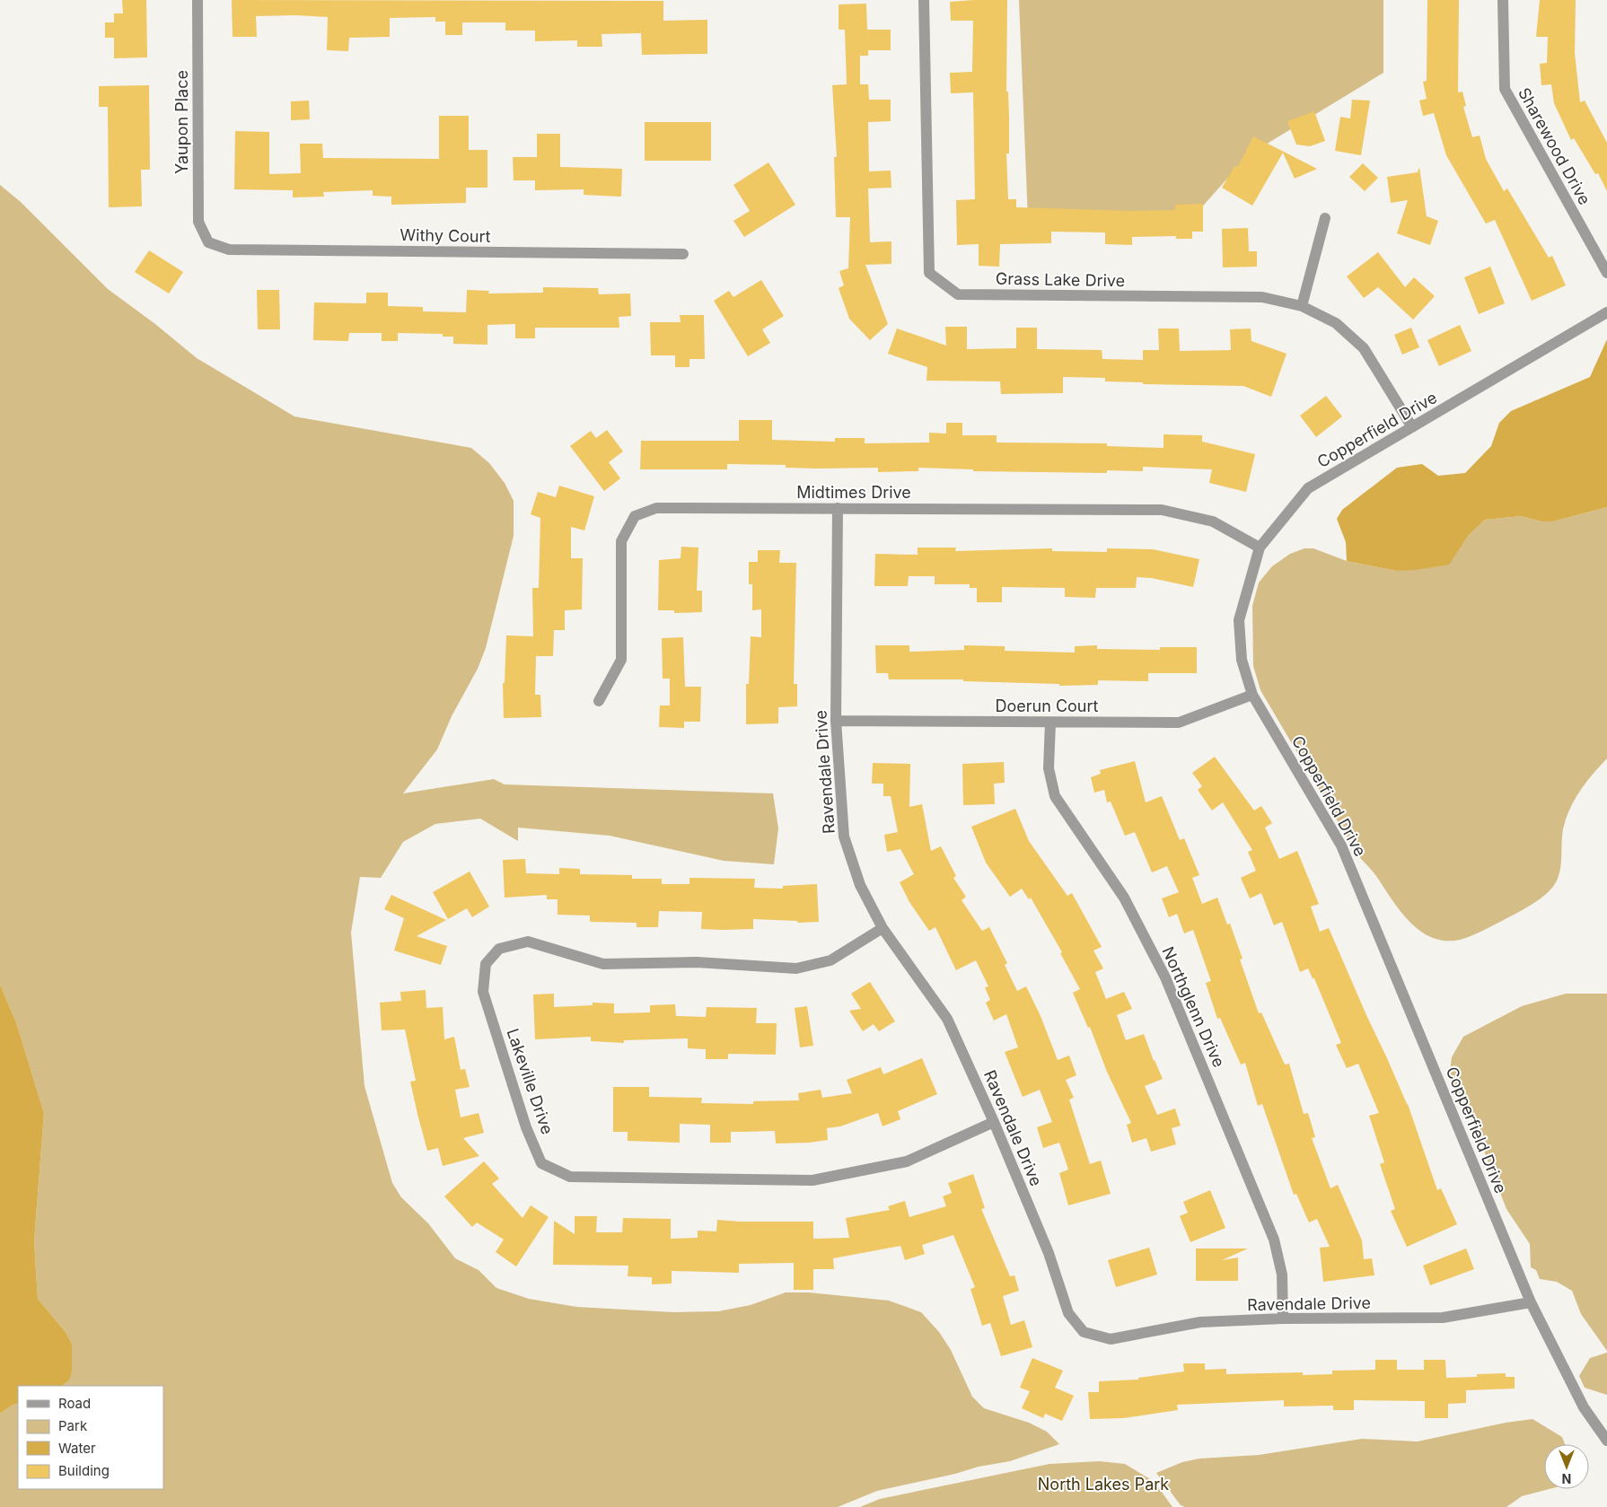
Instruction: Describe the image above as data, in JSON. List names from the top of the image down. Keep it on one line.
{"streets":{"street":["Yaupon Place","Sharewood Drive","Withy Court","Grass Lake Drive","Copperfield Drive","Midtimes Drive","Doerun Court","Ravendale Drive","Northglenn Drive","Lakeville Drive"]},"crossings":[["Yaupon Place","Withy Court"],["Grass Lake Drive","Copperfield Drive"],["Copperfield Drive","Midtimes Drive"],["Copperfield Drive","Doerun Court"],["Copperfield Drive","Ravendale Drive"],["Midtimes Drive","Ravendale Drive"],["Doerun Court","Ravendale Drive"],["Doerun Court","Northglenn Drive"],["Ravendale Drive","Northglenn Drive"],["Ravendale Drive","Lakeville Drive"]],"parks":["North Lakes Park"],"legend":["Road","Park","Water","Building"],"north":"bottom"}
